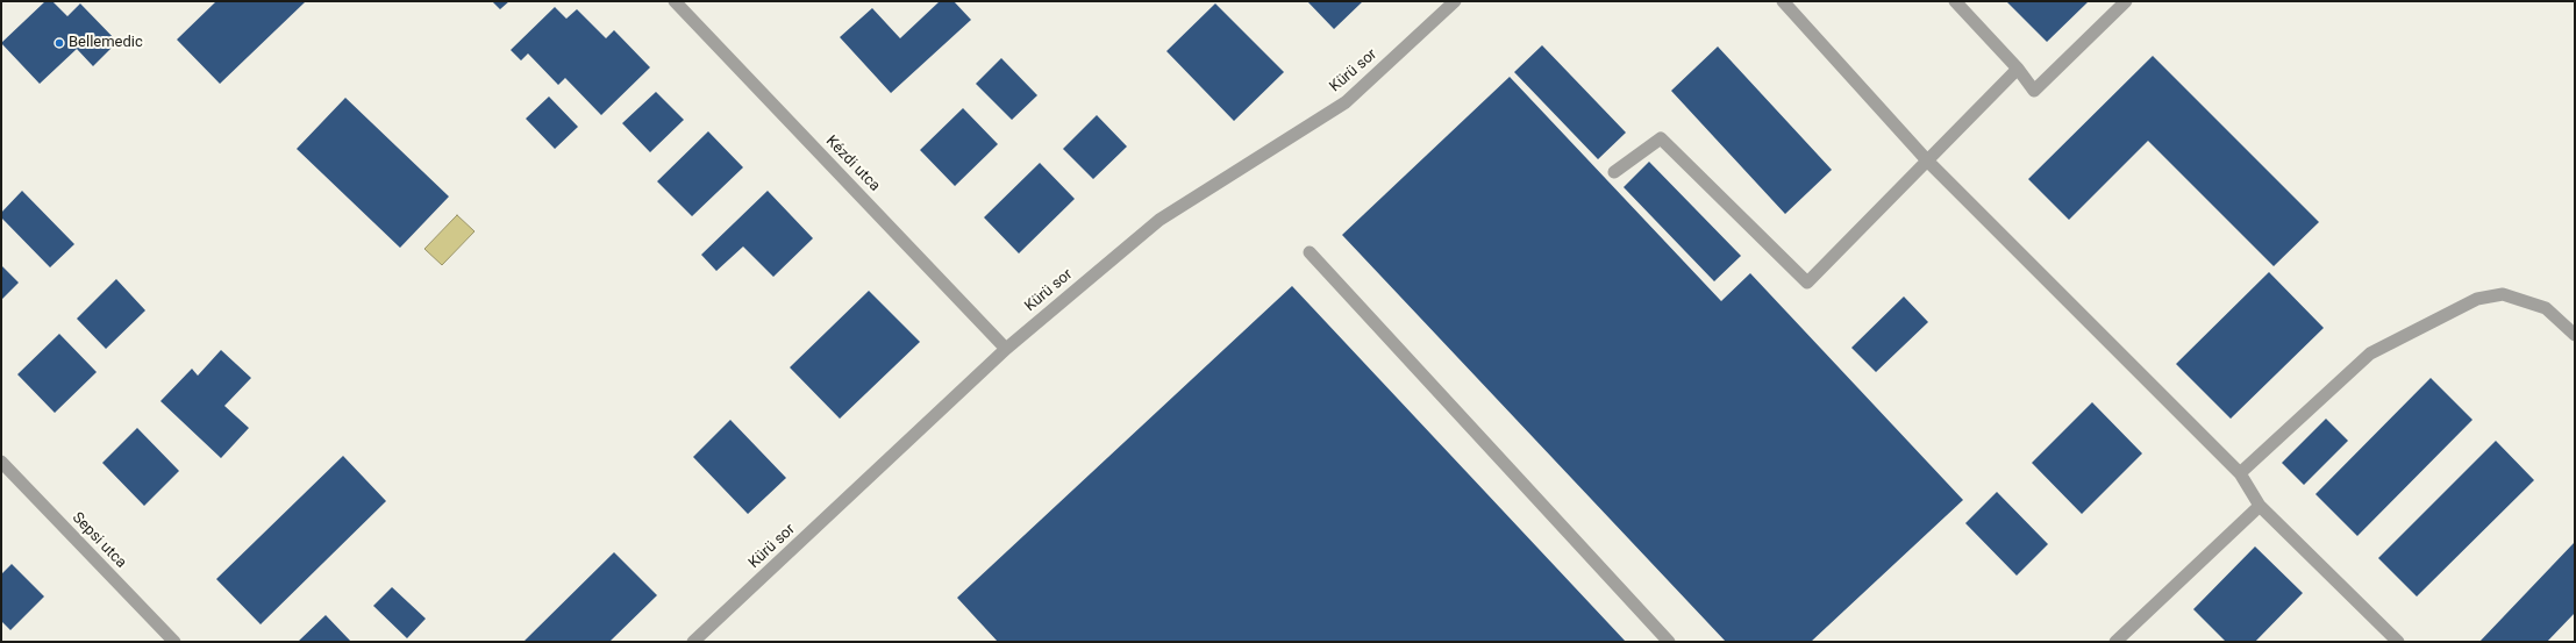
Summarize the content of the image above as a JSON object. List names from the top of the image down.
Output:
{
  "streets": {
    "street": ["Kürü sor", "Kézdi utca", "Sepsi utca"]
  },
  "crossings": [
    ["Kürü sor", "Kézdi utca"]
  ],
  "places": ["Bellemedic"]
}
